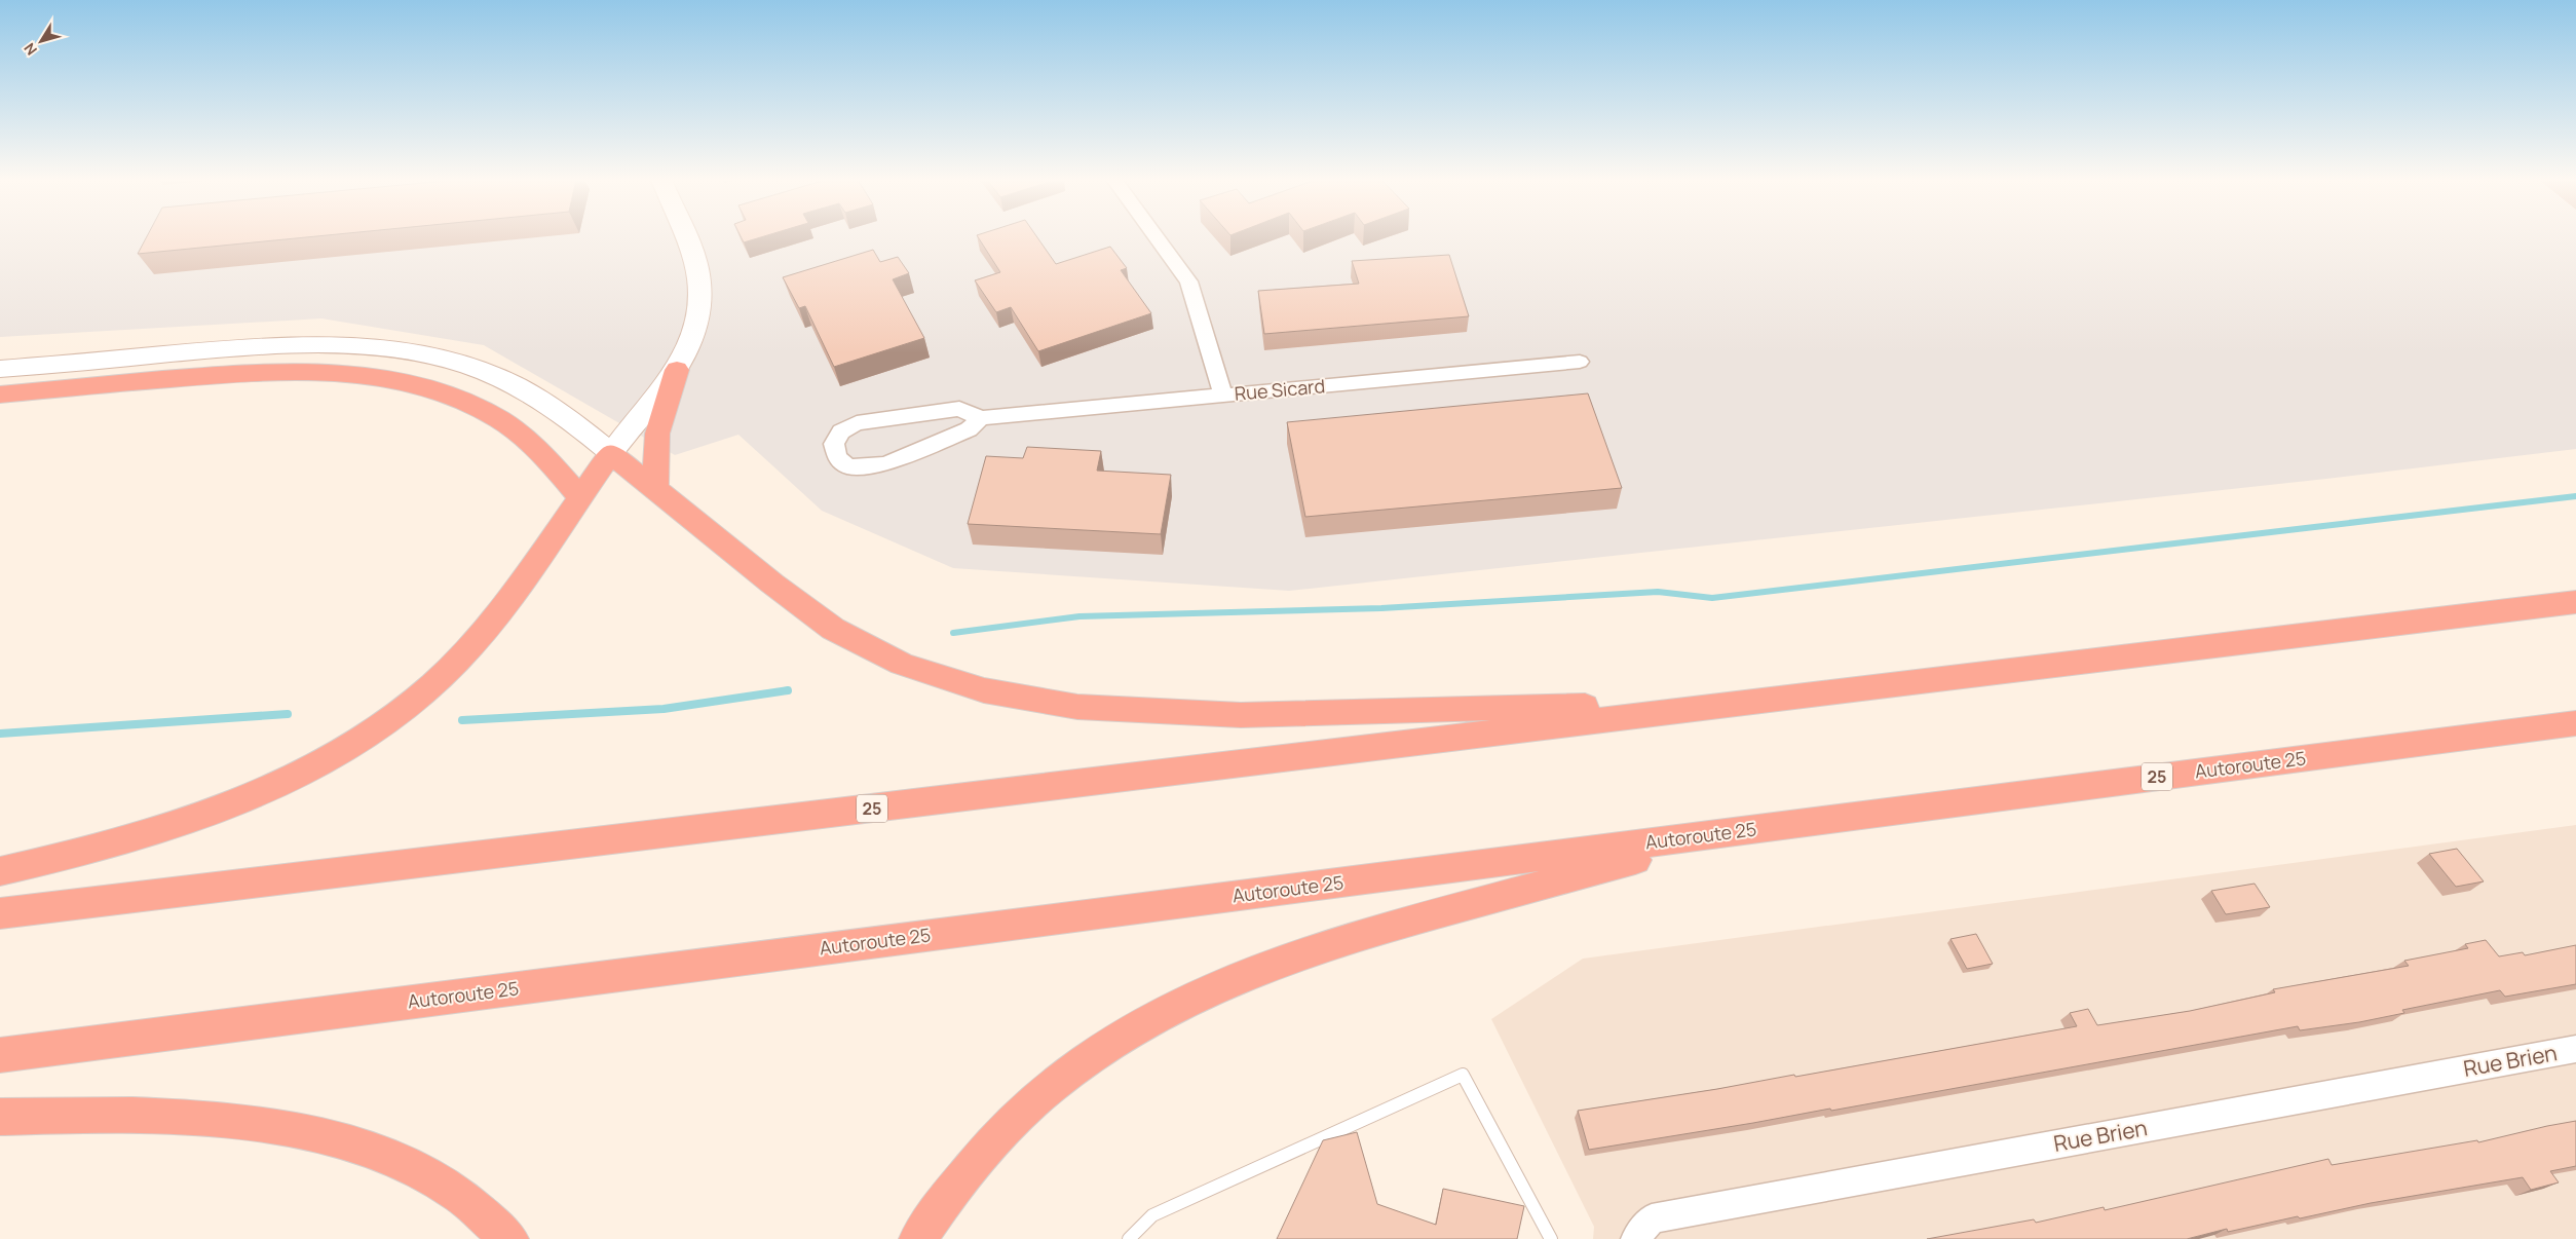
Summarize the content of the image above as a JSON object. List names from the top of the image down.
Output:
{
  "streets": {
    "highway": ["Autoroute 25", "25"],
    "street": ["Rue Sicard", "Rue Brien"]
  },
  "north": "bottom left"
}
